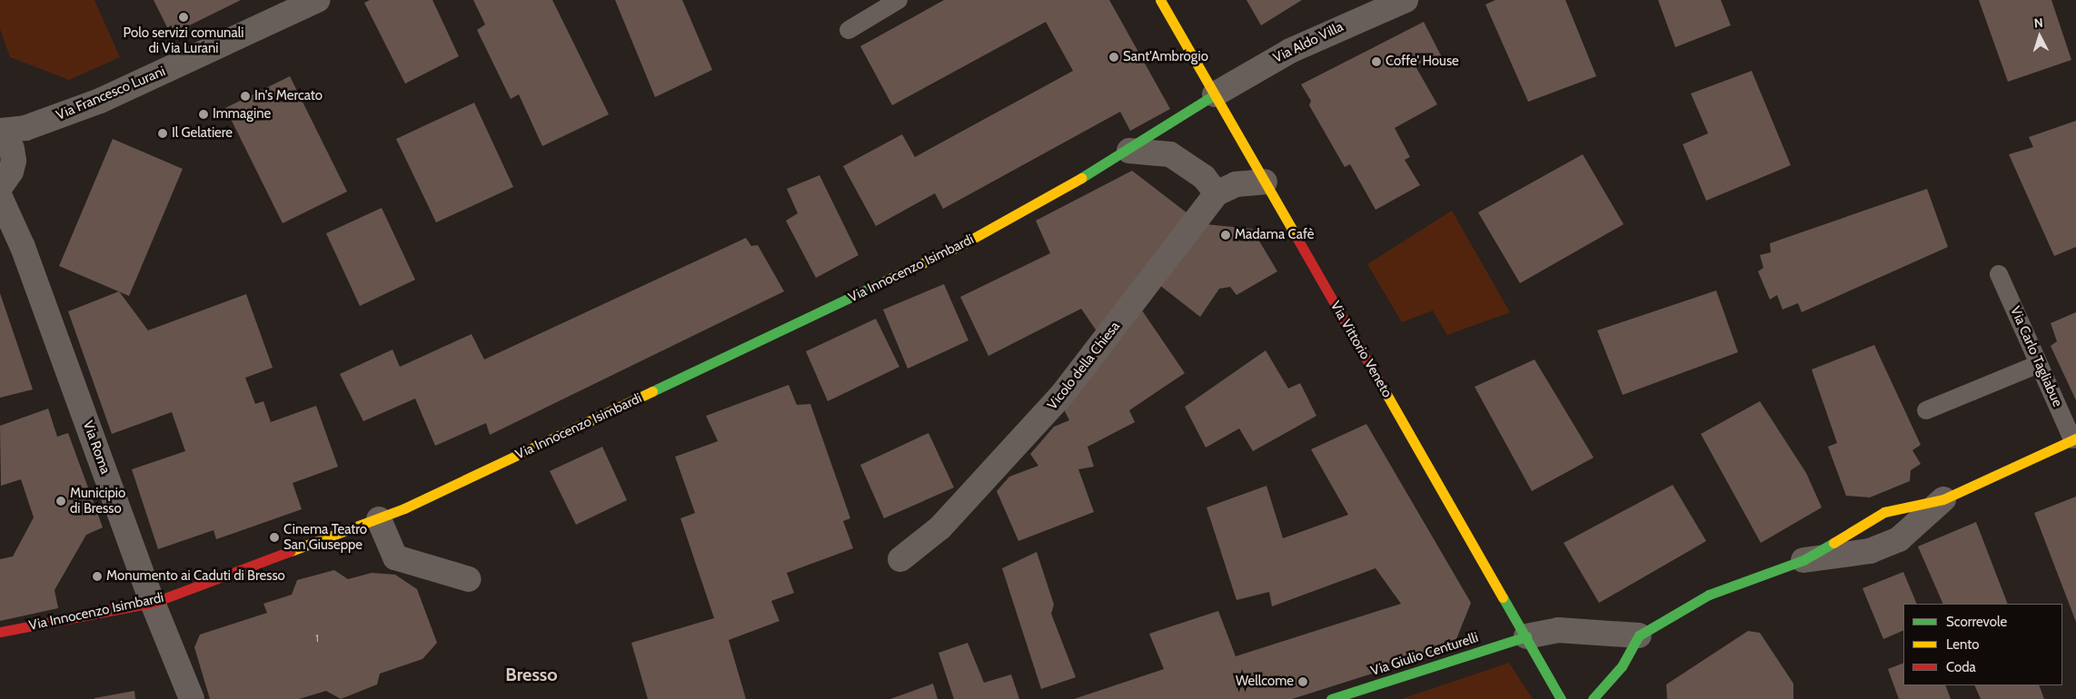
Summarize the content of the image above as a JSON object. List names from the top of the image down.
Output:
{
  "streets": {
    "street": [
      "Via Aldo Villa",
      "Via Francesco Lurani",
      "Via Innocenzo Isimbardi",
      "Via Vittorio Veneto",
      "Via Carlo Tagliabue",
      "Vicolo della Chiesa",
      "Via Roma",
      "Via Giulio Centurelli"
    ]
  },
  "crossings": [
    ["Via Aldo Villa", "Via Innocenzo Isimbardi"],
    ["Via Aldo Villa", "Via Vittorio Veneto"],
    ["Via Innocenzo Isimbardi", "Via Vittorio Veneto"],
    ["Via Innocenzo Isimbardi", "Vicolo della Chiesa"],
    ["Via Innocenzo Isimbardi", "Via Roma"],
    ["Via Vittorio Veneto", "Vicolo della Chiesa"],
    ["Via Vittorio Veneto", "Via Giulio Centurelli"]
  ],
  "districts": ["Bresso"],
  "places": [
    "Polo servizi comunali di Via Lurani",
    "Sant'Ambrogio",
    "Coffe' House",
    "In's Mercato",
    "Immagine",
    "Il Gelatiere",
    "Madama Cafè",
    "Municipio di Bresso",
    "Cinema Teatro San Giuseppe",
    "Monumento ai Caduti di Bresso",
    "Wellcome"
  ],
  "house_numbers": ["1"],
  "legend": ["Scorrevole", "Lento", "Coda"],
  "north": "top"
}
